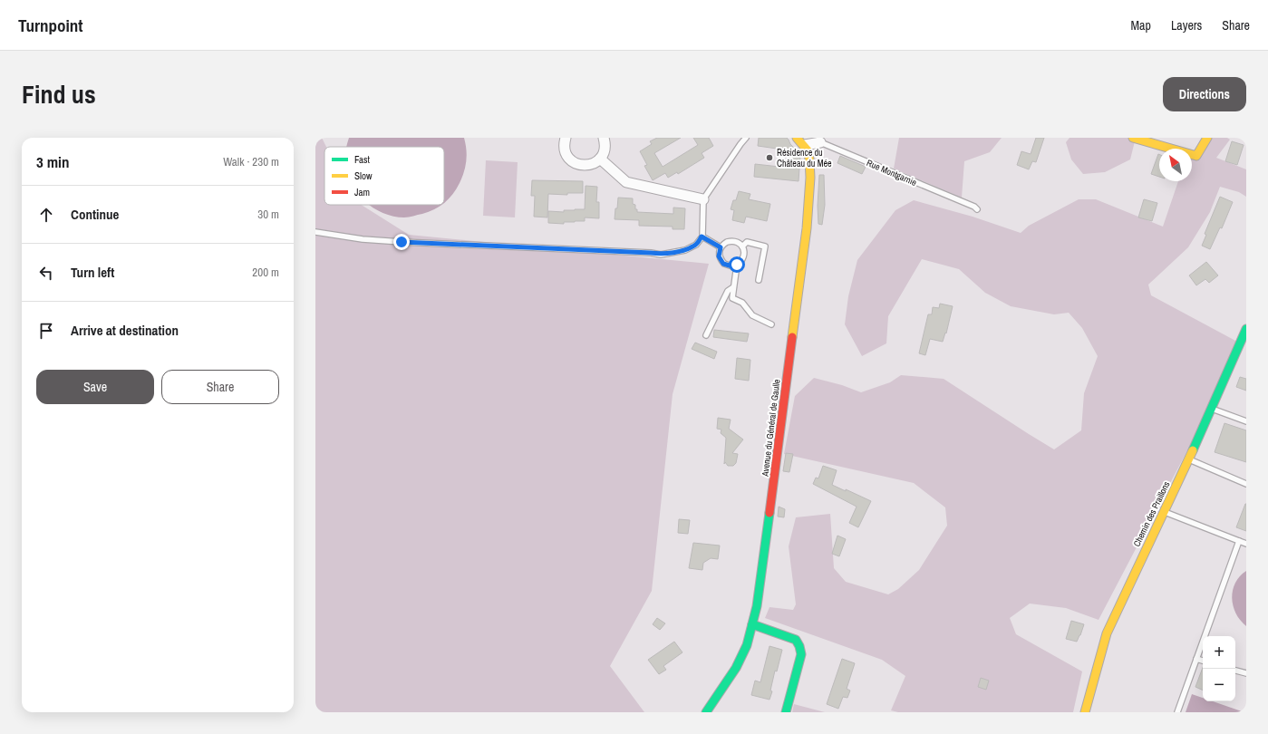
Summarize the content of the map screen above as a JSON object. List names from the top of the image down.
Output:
{
  "streets": {
    "street": ["Rue Montgarnie", "Avenue du Général de Gaulle", "Chemin des Praillons"]
  },
  "crossings": [
    ["Rue Montgarnie", "Avenue du Général de Gaulle"]
  ],
  "places": ["Résidence du Château du Mée"],
  "legend": ["Fast", "Slow", "Jam"],
  "north": "top left",
  "page": {
    "header": "Turnpoint",
    "nav": ["Map", "Layers", "Share"],
    "title": "Find us",
    "buttons": [
      "Directions",
      ["Save", "Share"]
    ],
    "heading": ["3 min", "Walk · 230 m"],
    "list": [
      ["Continue", "30 m"],
      ["Turn left", "200 m"],
      "Arrive at destination"
    ],
    "map_buttons": ["+", "−"]
  }
}
